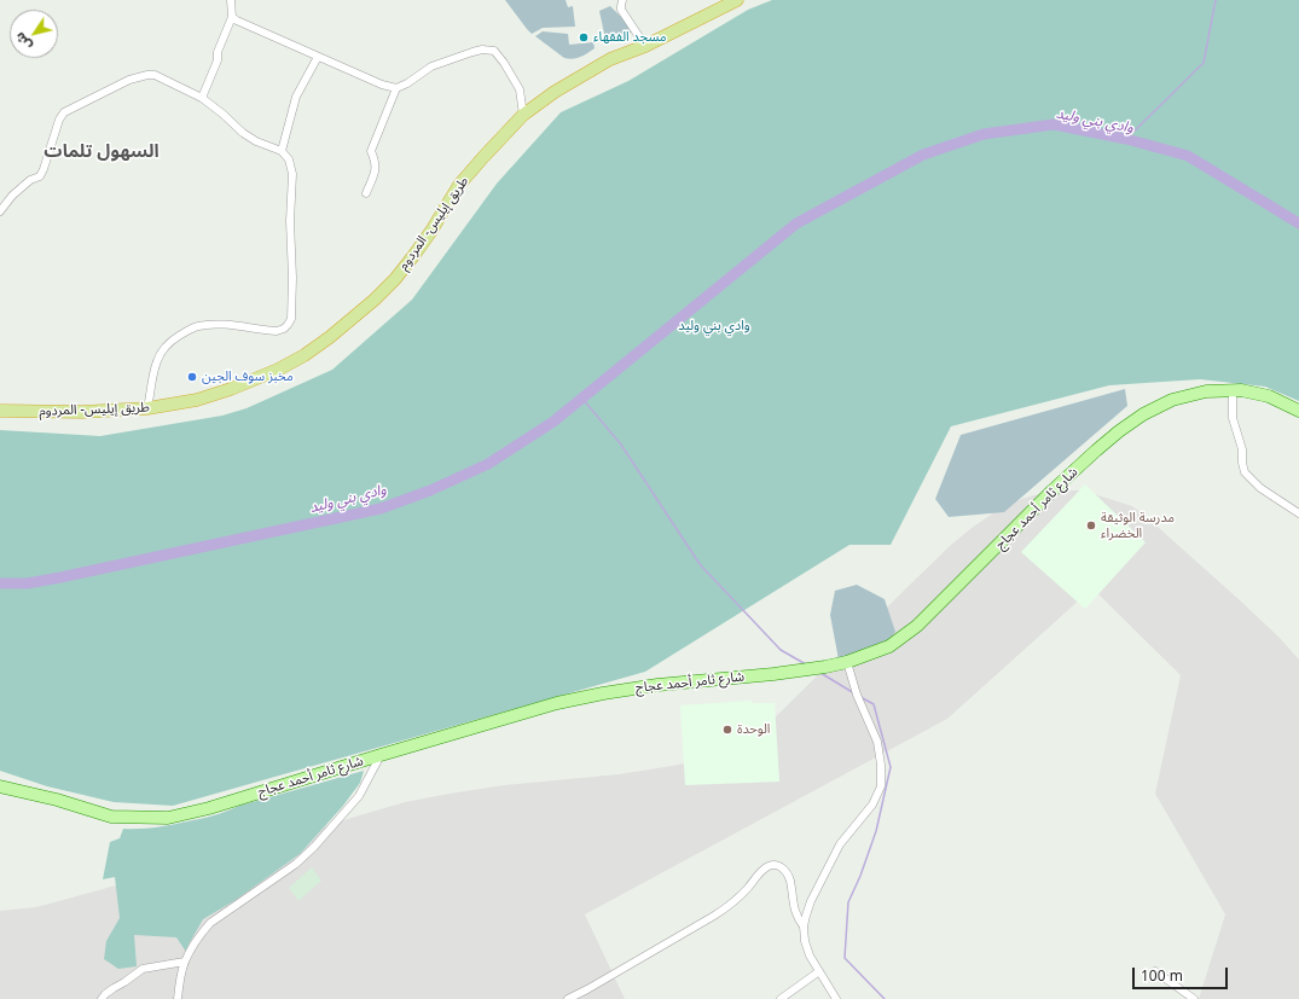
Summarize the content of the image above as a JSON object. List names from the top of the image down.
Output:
{
  "streets": {
    "highway": ["طريق إيليس- المردوم"],
    "main road": ["شارع ثامر أحمد عجاج"]
  },
  "districts": ["السهول تلمات"],
  "water": ["وادي بني وليد"],
  "parks": ["وادي بني وليد"],
  "places": [
    "مسجد الفقهاء",
    "مخبز سوف الجين",
    "مدرسة الوثيقة الخضراء",
    "الوحدة"
  ],
  "scale_bar": "100 m",
  "north": "bottom left"
}
